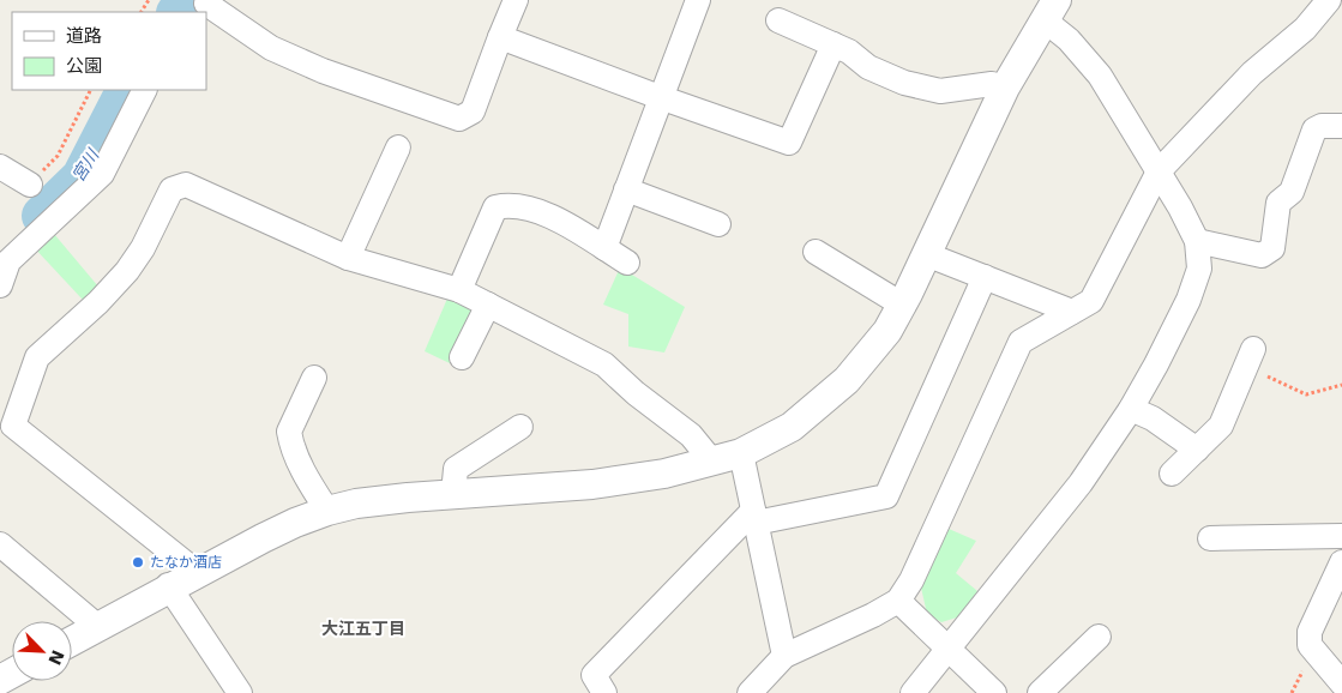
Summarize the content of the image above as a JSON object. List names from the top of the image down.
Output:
{
  "districts": ["大江五丁目"],
  "water": ["宮川"],
  "places": ["たなか酒店"],
  "legend": ["道路", "公園"],
  "north": "bottom right"
}
